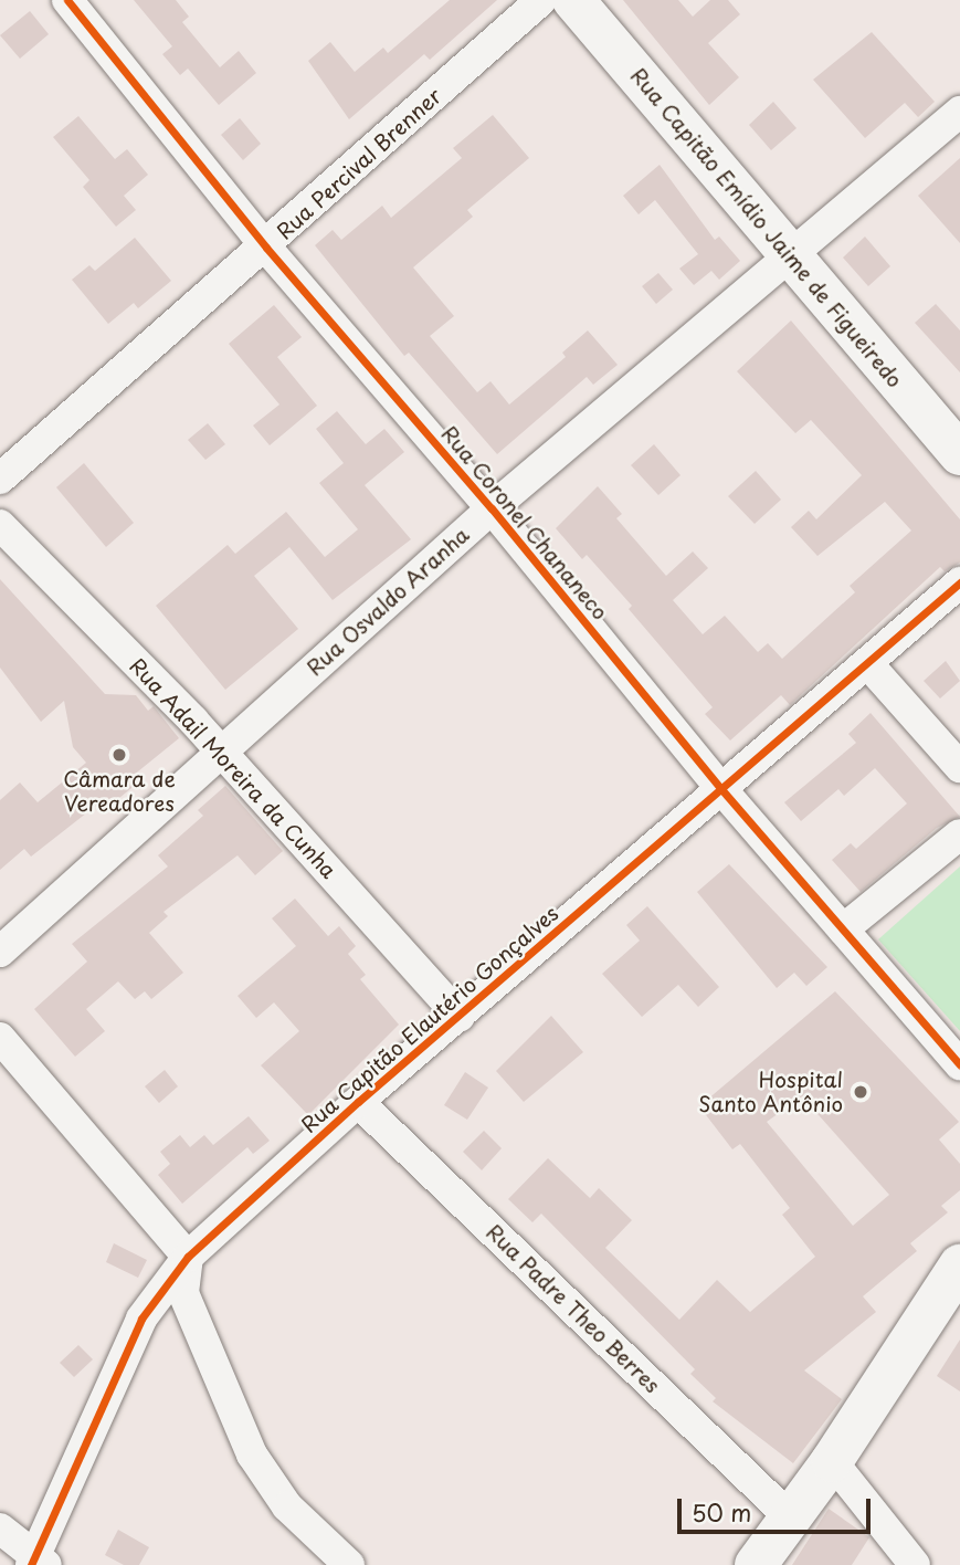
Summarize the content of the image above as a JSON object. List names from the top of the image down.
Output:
{
  "streets": {
    "main road": ["Rua Capitão Emídio Jaime de Figueiredo"],
    "street": [
      "Rua Percival Brenner",
      "Rua Coronel Chananeco",
      "Rua Osvaldo Aranha",
      "Rua Adail Moreira da Cunha",
      "Rua Capitão Elautério Gonçalves",
      "Rua Padre Theo Berres"
    ]
  },
  "crossings": [
    ["Rua Percival Brenner", "Rua Coronel Chananeco"],
    ["Rua Capitão Emídio Jaime de Figueiredo", "Rua Osvaldo Aranha"],
    ["Rua Coronel Chananeco", "Rua Osvaldo Aranha"],
    ["Rua Coronel Chananeco", "Rua Capitão Elautério Gonçalves"],
    ["Rua Osvaldo Aranha", "Rua Adail Moreira da Cunha"],
    ["Rua Adail Moreira da Cunha", "Rua Capitão Elautério Gonçalves"],
    ["Rua Capitão Elautério Gonçalves", "Rua Padre Theo Berres"]
  ],
  "places": ["Câmara de Vereadores", "Hospital Santo Antônio"],
  "scale_bar": "50 m"
}
